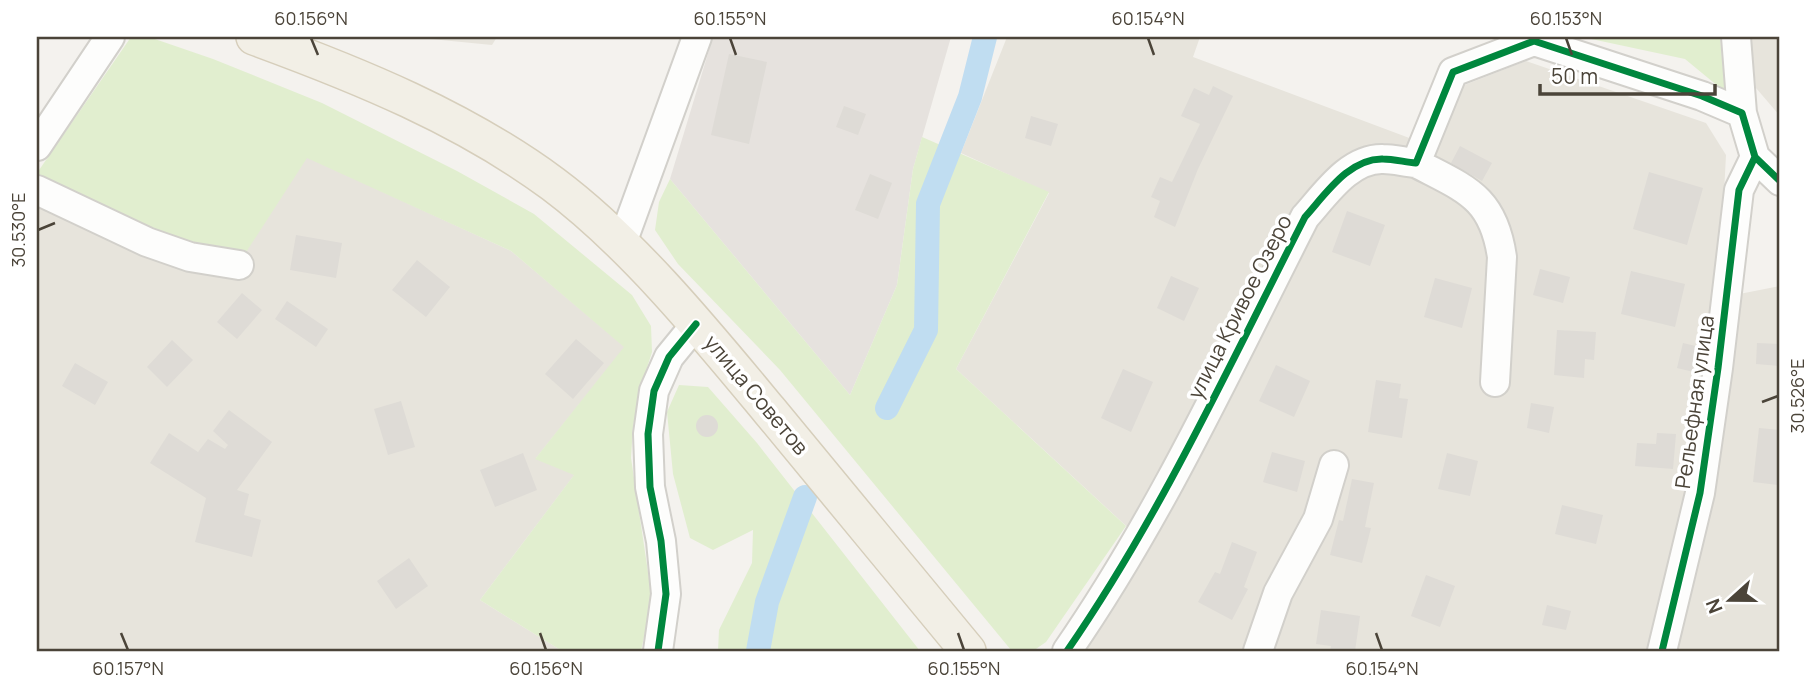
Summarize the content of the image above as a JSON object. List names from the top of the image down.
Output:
{
  "streets": {
    "main road": ["улица Советов"],
    "street": ["улица Кривое Озеро", "Рельефная улица"]
  },
  "scale_bar": "50 m",
  "north": "left",
  "coordinates": [
    "60.156°N",
    "60.155°N",
    "60.154°N",
    "60.153°N",
    "30.530°E",
    "30.526°E",
    "60.157°N"
  ]
}
